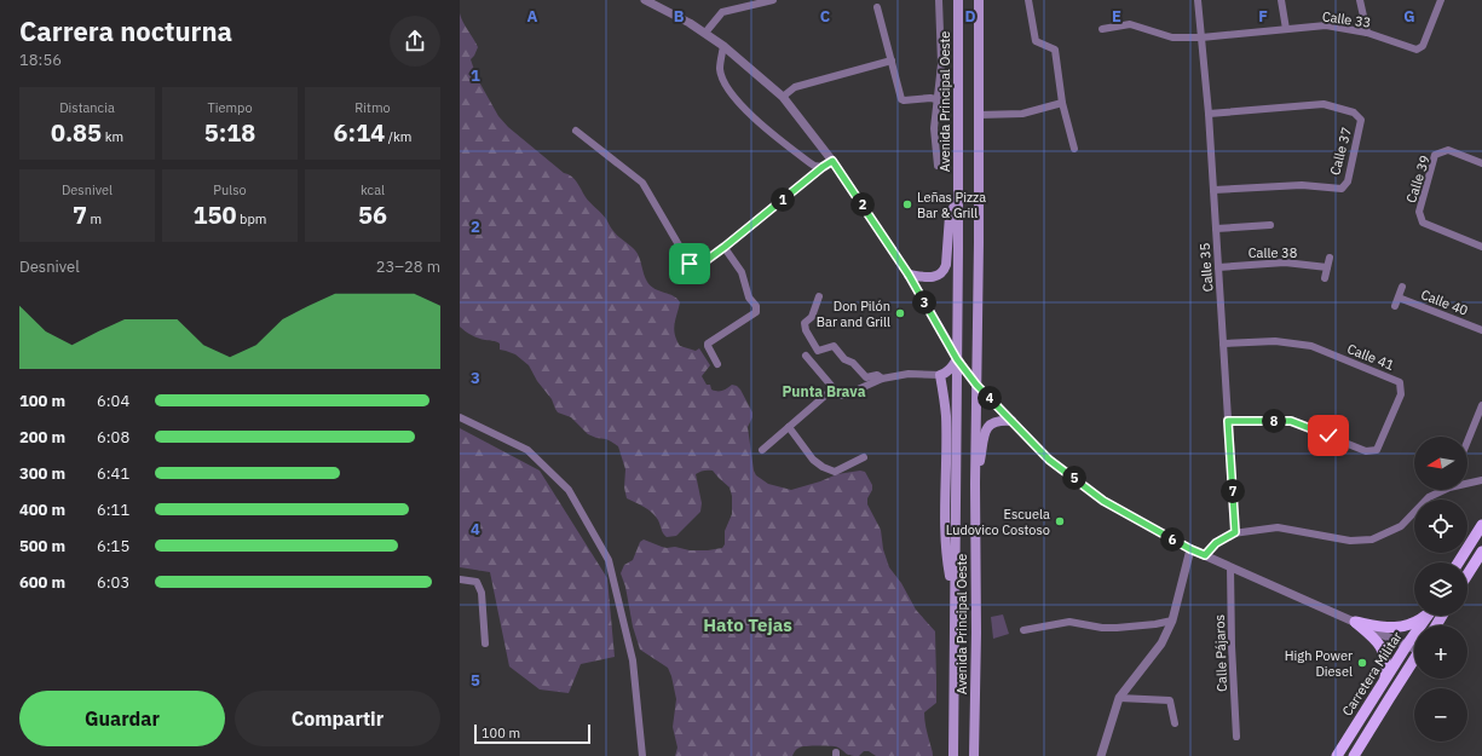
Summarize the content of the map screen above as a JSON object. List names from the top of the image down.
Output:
{
  "streets": {
    "main road": ["Avenida Principal Oeste", "Carretera Militar"],
    "street": [
      "Calle 33",
      "Calle 37",
      "Calle 39",
      "Calle 38",
      "Calle 35",
      "Calle 40",
      "Calle 41",
      "Calle Pájaros"
    ]
  },
  "crossings": [
    ["Calle 33", "Calle 35"],
    ["Calle 37", "Calle 35"],
    ["Calle 38", "Calle 35"],
    ["Calle 35", "Calle 41"]
  ],
  "districts": ["Punta Brava", "Hato Tejas"],
  "places": [
    "Leñas Pizza Bar & Grill",
    "Don Pilón Bar and Grill",
    "Escuela Ludovico Costoso",
    "High Power Diesel"
  ],
  "scale_bar": "100 m",
  "north": "left",
  "page": {
    "heading": ["Carrera nocturna", "18:56"],
    "stats": [
      ["Distancia", "0.85 km"],
      ["Tiempo", "5:18"],
      ["Ritmo", "6:14 /km"],
      ["Desnivel", "7 m"],
      ["Pulso", "150 bpm"],
      ["kcal", "56"]
    ],
    "pins": [
      "1",
      "2",
      "3",
      "4",
      "8",
      "5",
      "7",
      "6"
    ],
    "chart": ["Desnivel", "23–28 m"],
    "list": [
      {
        "name": "100 m",
        "note": "6:04"
      },
      {
        "name": "200 m",
        "note": "6:08"
      },
      {
        "name": "300 m",
        "note": "6:41"
      },
      {
        "name": "400 m",
        "note": "6:11"
      },
      {
        "name": "500 m",
        "note": "6:15"
      },
      {
        "name": "600 m",
        "note": "6:03"
      }
    ],
    "map_buttons": ["+", "−"],
    "buttons": ["Guardar", "Compartir"],
    "scale": "100 m"
  },
  "grid": {
    "columns": [
      "A",
      "B",
      "C",
      "D",
      "E",
      "F",
      "G"
    ],
    "rows": [
      "1",
      "2",
      "3",
      "4",
      "5"
    ]
  }
}
